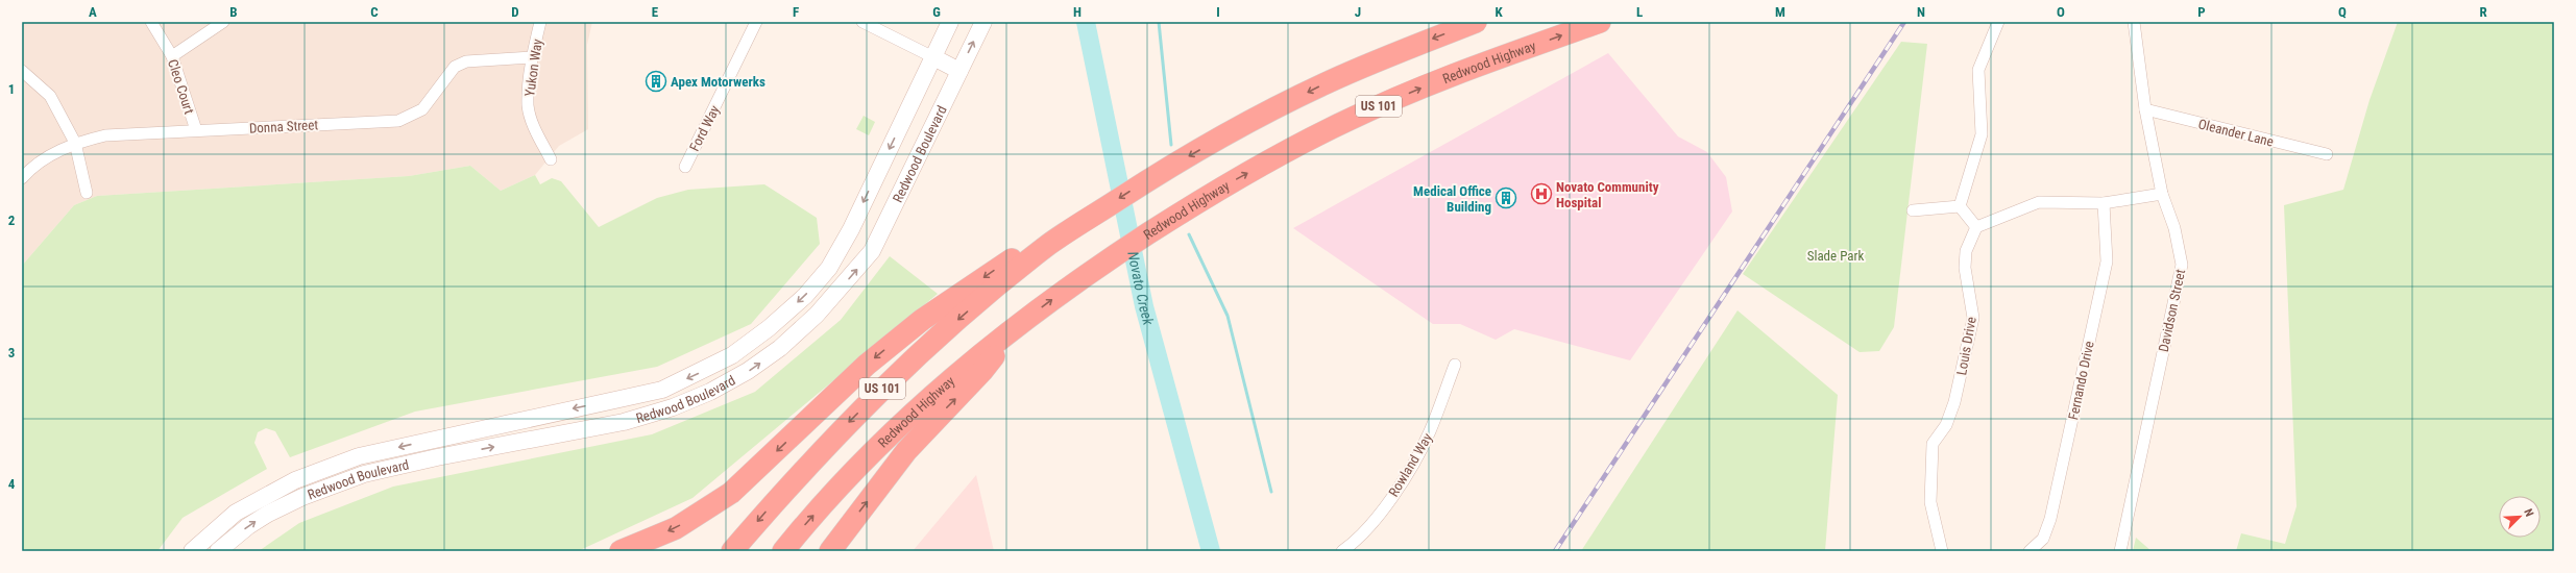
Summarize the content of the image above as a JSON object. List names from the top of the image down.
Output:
{
  "streets": {
    "highway": ["Redwood Highway", "US 101"],
    "main road": ["Redwood Boulevard"],
    "street": [
      "Yukon Way",
      "Cleo Court",
      "Donna Street",
      "Ford Way",
      "Oleander Lane",
      "Davidson Street",
      "Louis Drive",
      "Fernando Drive",
      "Rowland Way"
    ]
  },
  "crossings": [
    ["Yukon Way", "Donna Street"],
    ["Cleo Court", "Donna Street"],
    ["Oleander Lane", "Davidson Street"]
  ],
  "water": ["Novato Creek"],
  "parks": ["Slade Park"],
  "places": {
    "building": ["Apex Motorwerks", "Medical Office Building"],
    "hospital": ["Novato Community Hospital"]
  },
  "north": "top right",
  "grid": {
    "columns": [
      "A",
      "B",
      "C",
      "D",
      "E",
      "F",
      "G",
      "H",
      "I",
      "J",
      "K",
      "L",
      "M",
      "N",
      "O",
      "P",
      "Q",
      "R"
    ],
    "rows": [
      "1",
      "2",
      "3",
      "4"
    ]
  }
}
